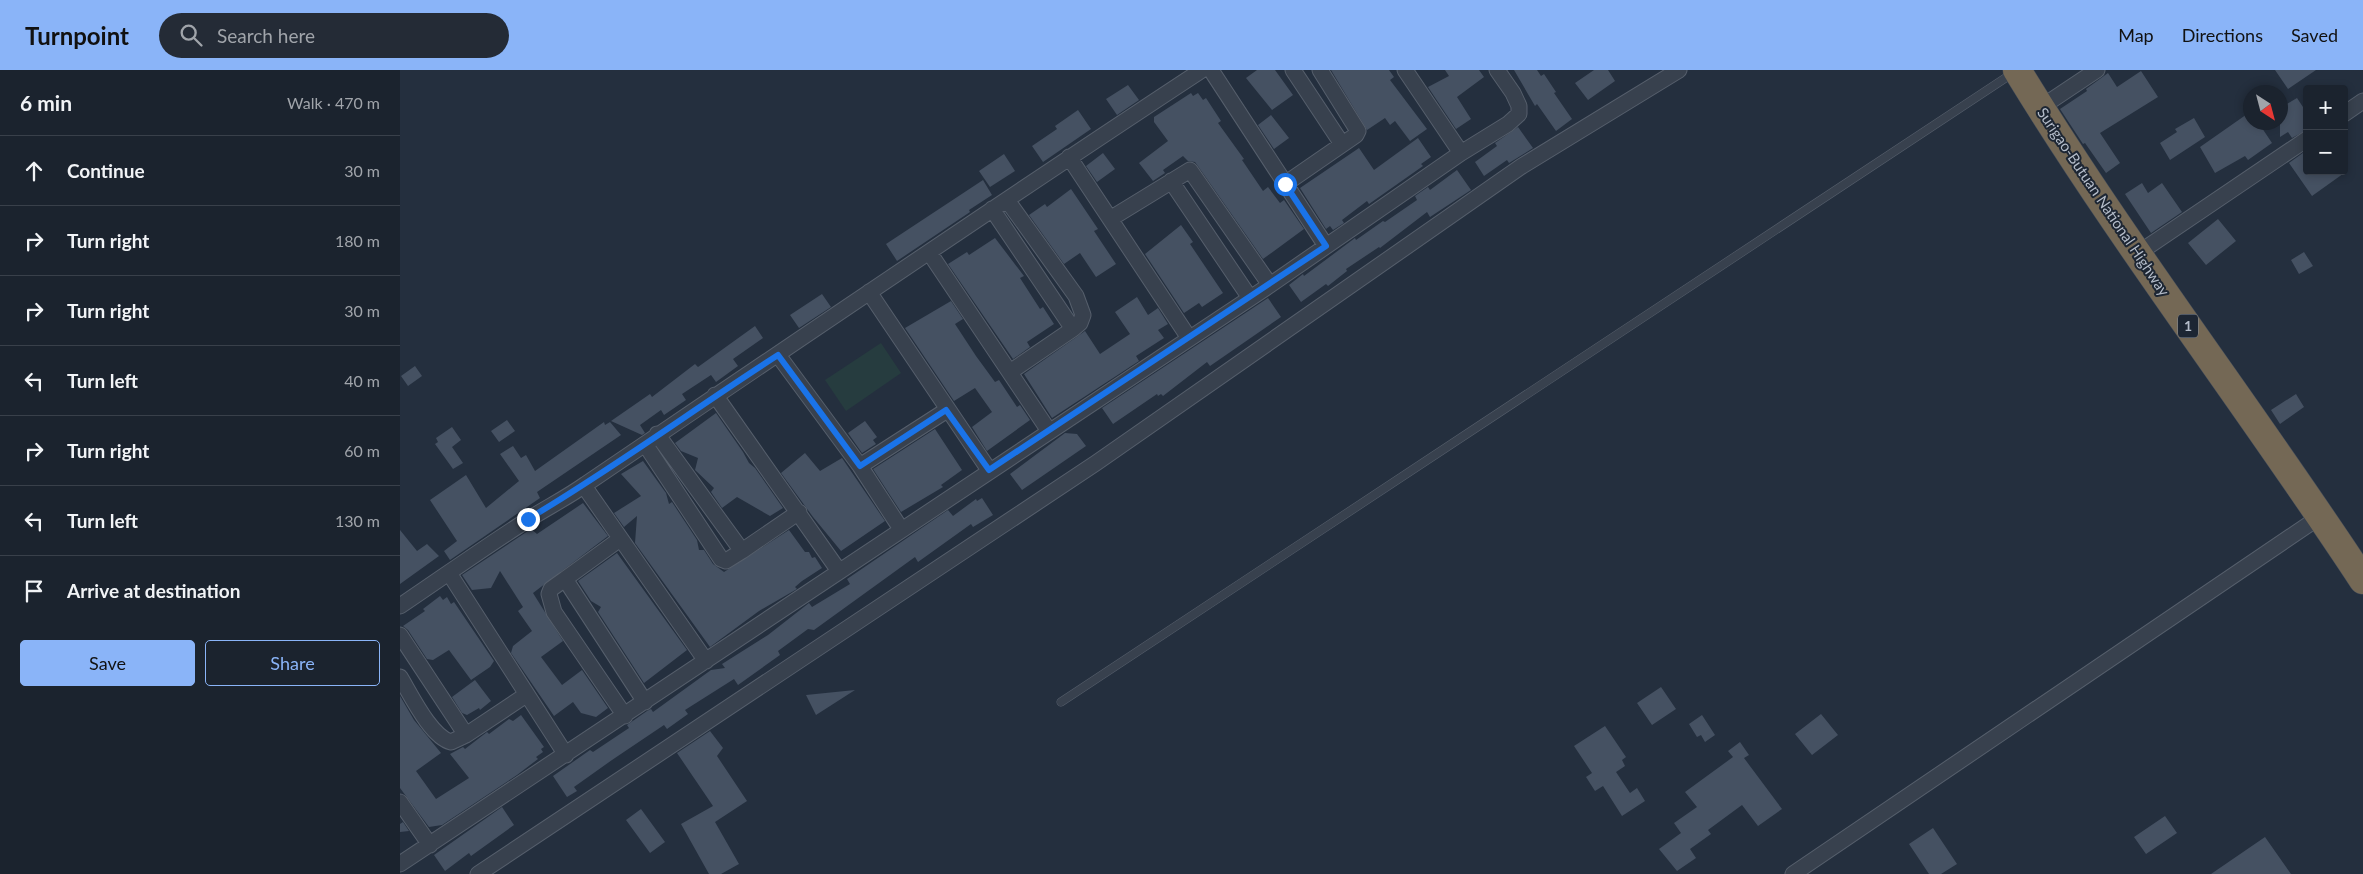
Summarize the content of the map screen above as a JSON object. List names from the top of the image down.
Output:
{
  "streets": {
    "highway": ["Surigao-Butuan National Highway", "1"]
  },
  "north": "bottom right",
  "page": {
    "header": "Turnpoint",
    "search": "Search here",
    "nav": ["Map", "Directions", "Saved"],
    "heading": ["6 min", "Walk · 470 m"],
    "map_buttons": ["+", "−"],
    "list": [
      ["Continue", "30 m"],
      ["Turn right", "180 m"],
      ["Turn right", "30 m"],
      ["Turn left", "40 m"],
      ["Turn right", "60 m"],
      ["Turn left", "130 m"],
      "Arrive at destination"
    ],
    "buttons": ["Save", "Share"]
  }
}
